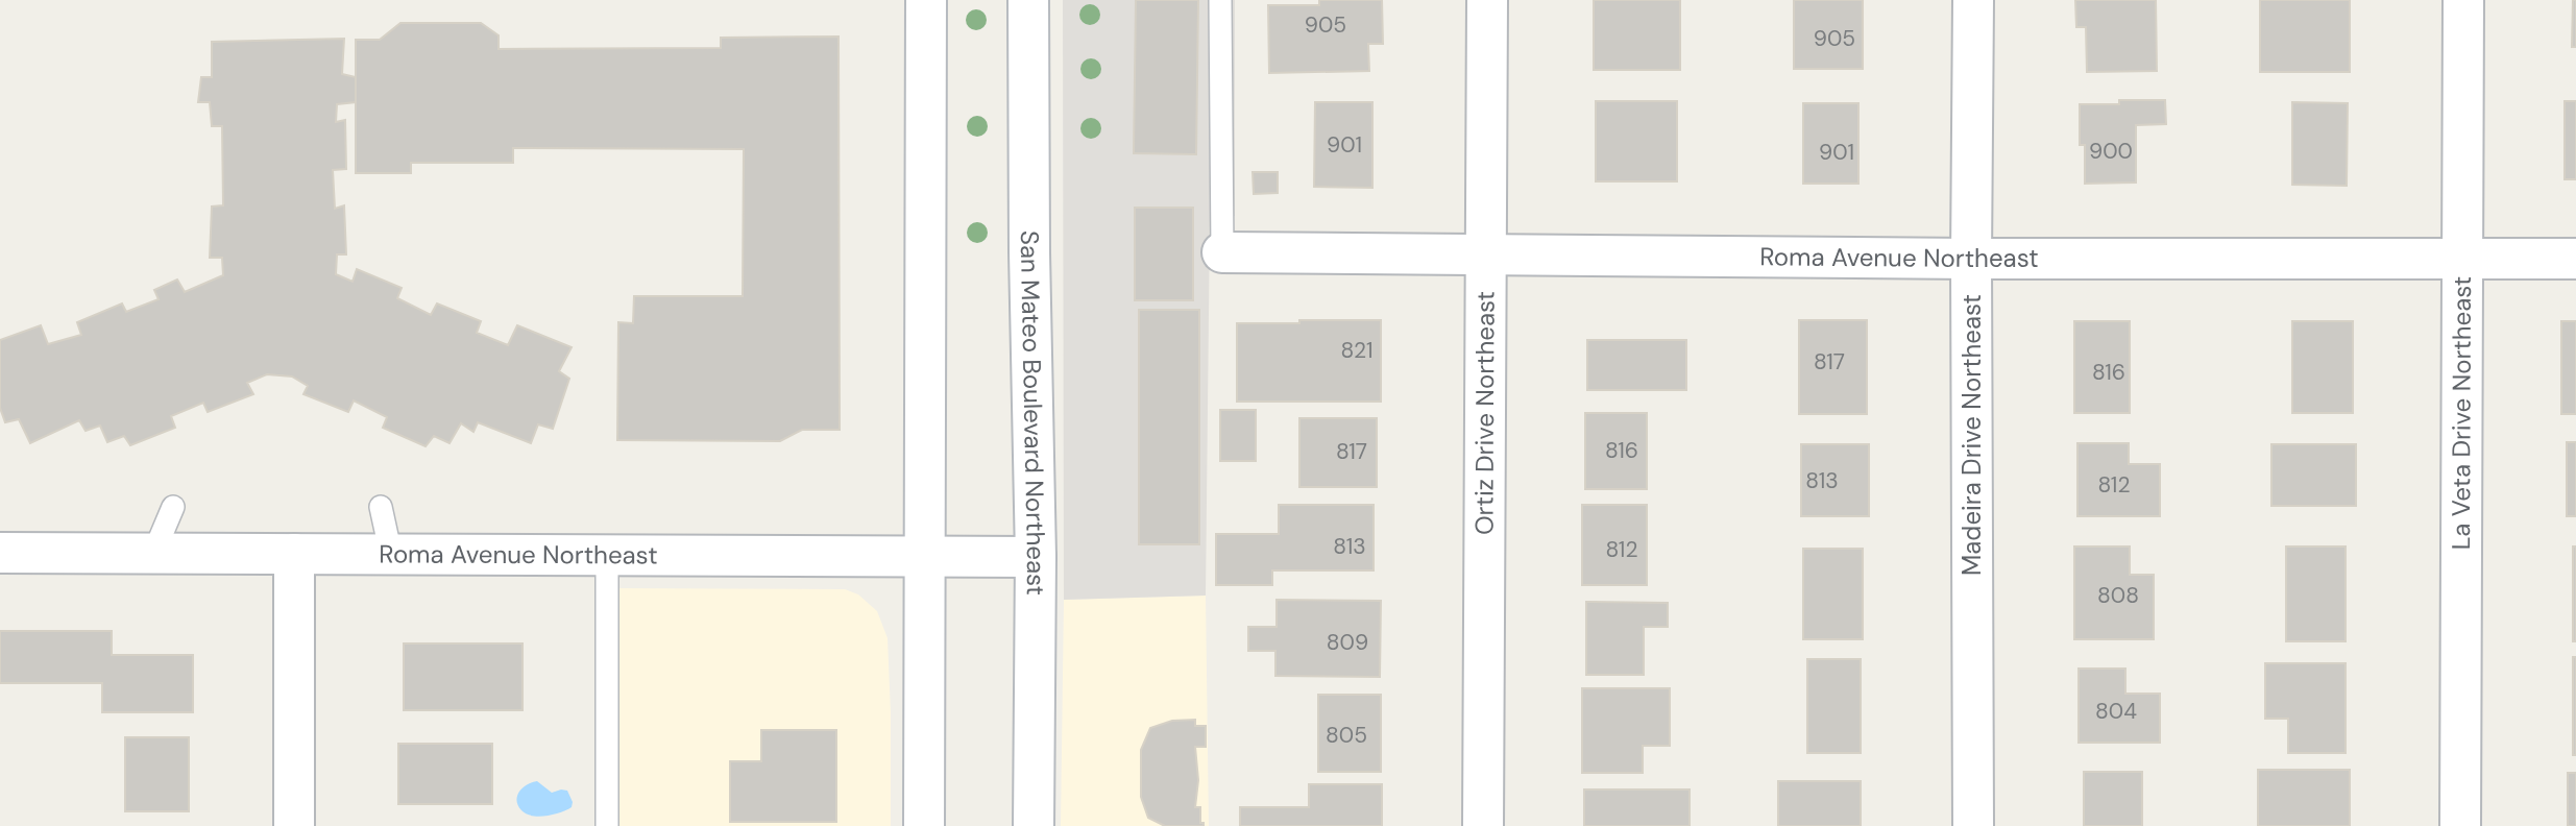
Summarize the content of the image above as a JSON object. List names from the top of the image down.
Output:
{
  "streets": {
    "street": [
      "Roma Avenue Northeast",
      "San Mateo Boulevard Northeast",
      "Ortiz Drive Northeast",
      "La Veta Drive Northeast",
      "Madeira Drive Northeast"
    ]
  },
  "crossings": [
    ["Roma Avenue Northeast", "San Mateo Boulevard Northeast"],
    ["Roma Avenue Northeast", "Ortiz Drive Northeast"],
    ["Roma Avenue Northeast", "La Veta Drive Northeast"],
    ["Roma Avenue Northeast", "Madeira Drive Northeast"]
  ],
  "house_numbers": [
    "905",
    "905",
    "901",
    "900",
    "901",
    "821",
    "817",
    "816",
    "816",
    "817",
    "813",
    "812",
    "813",
    "812",
    "808",
    "809",
    "804",
    "805"
  ]
}
